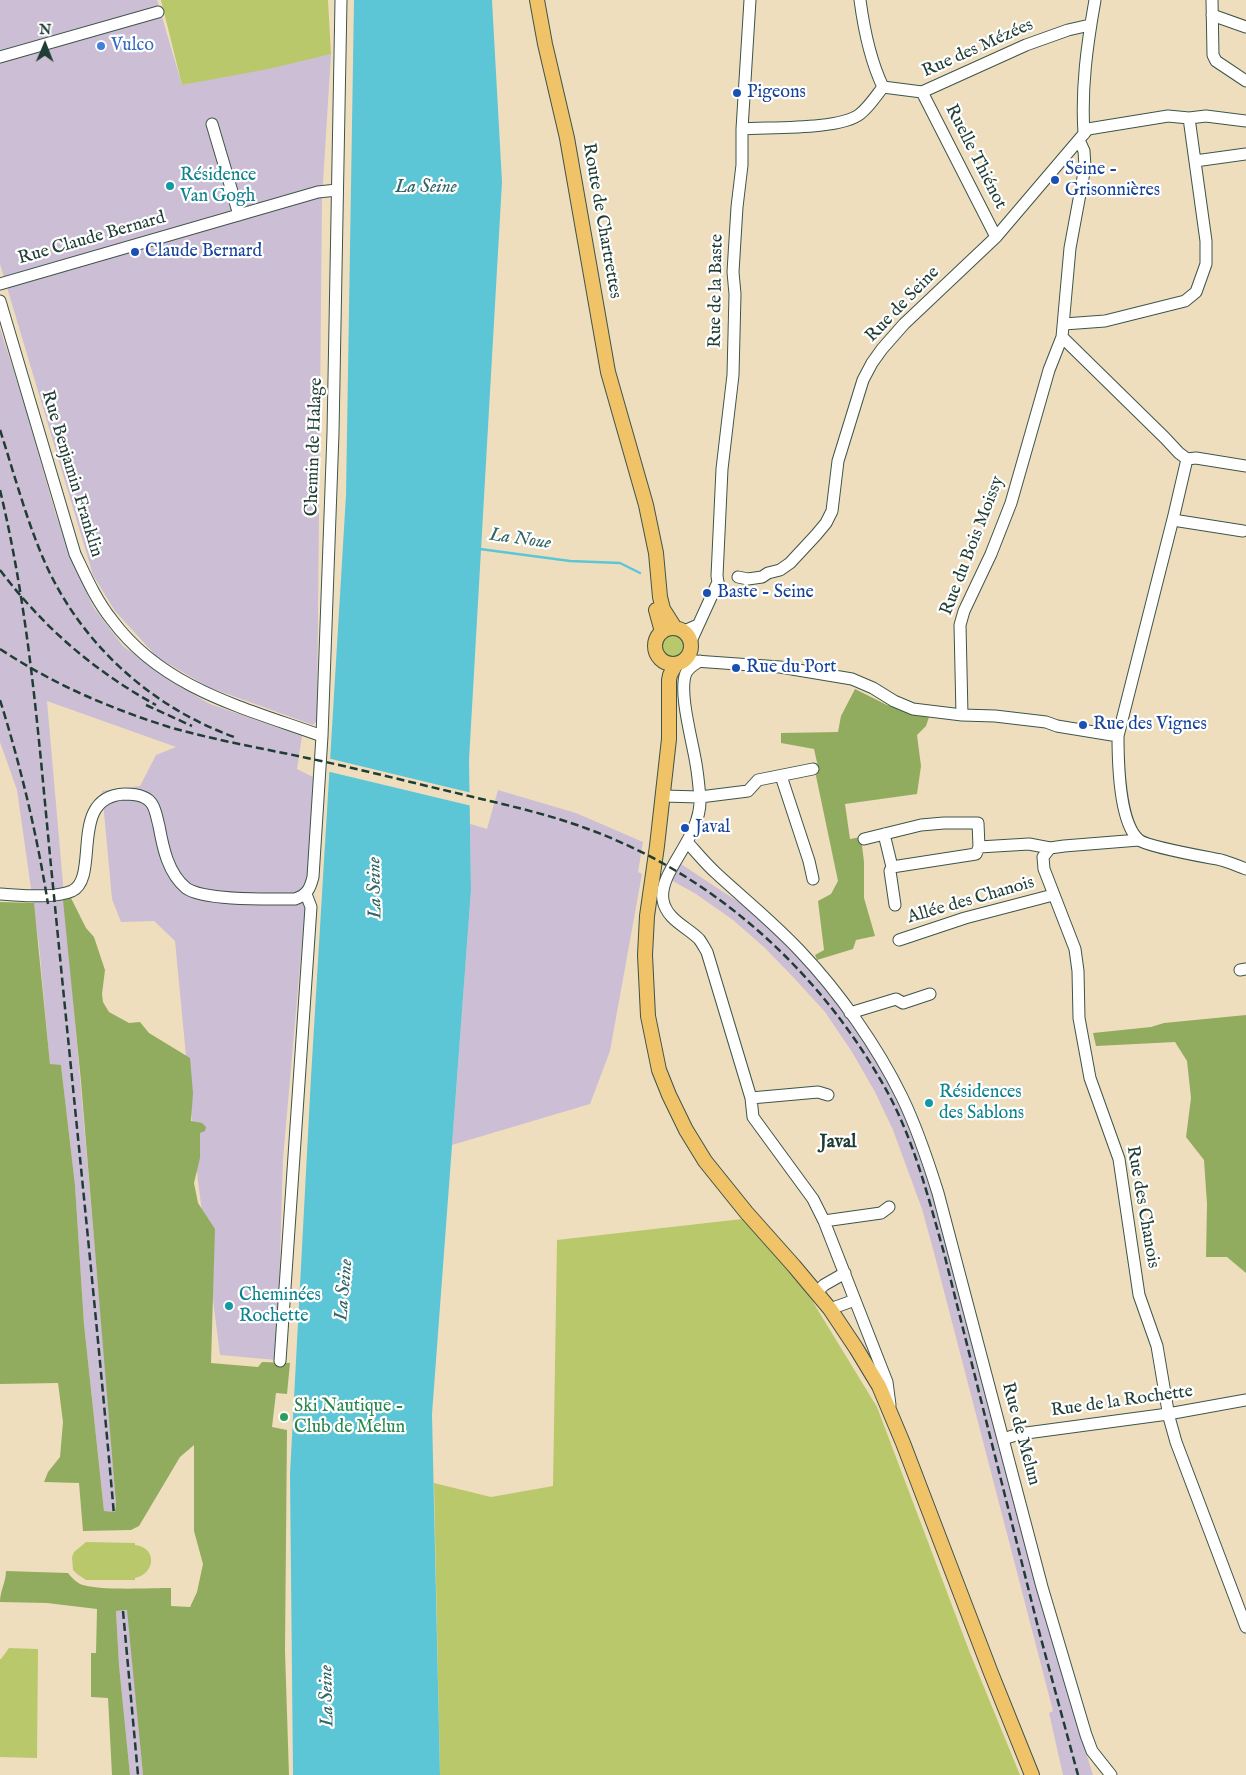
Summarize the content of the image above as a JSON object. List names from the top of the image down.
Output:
{
  "streets": {
    "main road": ["Route de Chartrettes"],
    "street": [
      "Rue des Mézées",
      "Ruelle Thiénot",
      "Rue Claude Bernard",
      "Rue de la Baste",
      "Rue de Seine",
      "Chemin de Halage",
      "Rue Benjamin Franklin",
      "Rue du Bois Moissy",
      "Allée des Chanois",
      "Rue des Chanois",
      "Rue de la Rochette",
      "Rue de Melun"
    ]
  },
  "crossings": [
    ["Rue des Mézées", "Ruelle Thiénot"],
    ["Rue des Mézées", "Rue du Bois Moissy"],
    ["Ruelle Thiénot", "Rue de Seine"],
    ["Rue Claude Bernard", "Chemin de Halage"],
    ["Rue de la Baste", "Rue de Seine"],
    ["Rue de Seine", "Rue du Bois Moissy"],
    ["Chemin de Halage", "Rue Benjamin Franklin"],
    ["Allée des Chanois", "Rue des Chanois"],
    ["Rue des Chanois", "Rue de la Rochette"],
    ["Rue de la Rochette", "Rue de Melun"]
  ],
  "districts": ["Javal"],
  "water": ["La Seine", "La Noue"],
  "places": [
    "Vulco",
    "Pigeons",
    "Seine - Grisonnières",
    "Résidence Van Gogh",
    "Claude Bernard",
    "Baste - Seine",
    "Rue du Port",
    "Rue des Vignes",
    "Javal",
    "Résidences des Sablons",
    "Cheminées Rochette",
    "Ski Nautique - Club de Melun"
  ],
  "north": "top"
}
